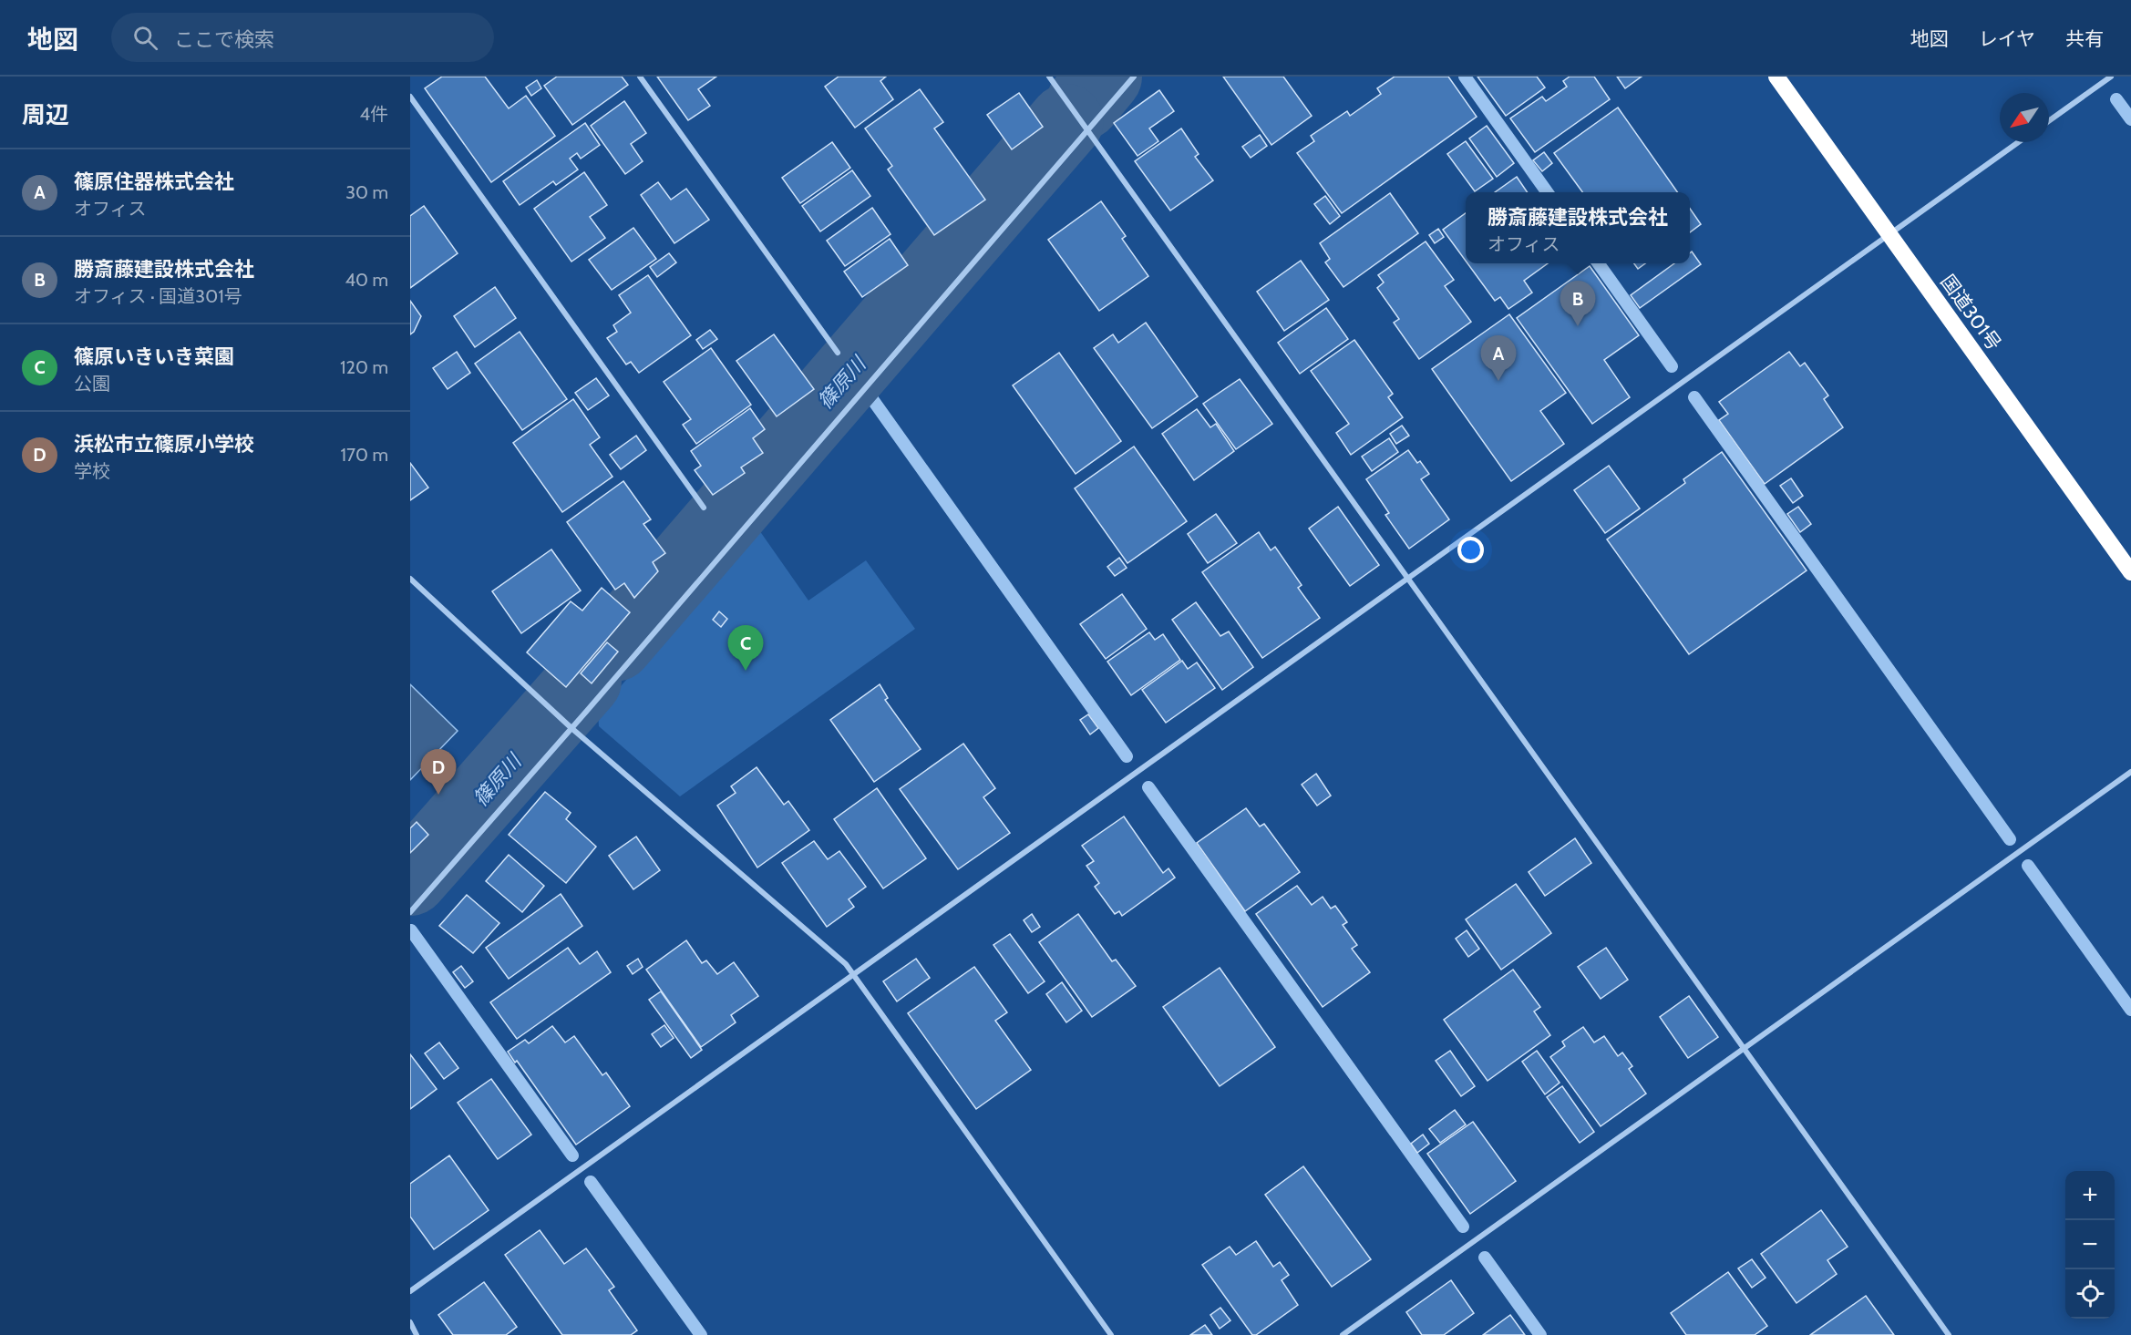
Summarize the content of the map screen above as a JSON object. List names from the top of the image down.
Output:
{
  "streets": {
    "highway": ["国道301号"]
  },
  "water": ["篠原川"],
  "north": "bottom left",
  "page": {
    "header": "地図",
    "search": "ここで検索",
    "nav": ["地図", "レイヤ", "共有"],
    "heading": ["周辺", "4件"],
    "list": [
      {
        "mark": "A",
        "name": "篠原住器株式会社",
        "note": "オフィス",
        "value": "30 m"
      },
      {
        "mark": "B",
        "name": "勝斎藤建設株式会社",
        "note": "オフィス · 国道301号",
        "value": "40 m"
      },
      {
        "mark": "C",
        "name": "篠原いきいき菜園",
        "note": "公園",
        "value": "120 m"
      },
      {
        "mark": "D",
        "name": "浜松市立篠原小学校",
        "note": "学校",
        "value": "170 m"
      }
    ],
    "popup": ["勝斎藤建設株式会社", "オフィス"],
    "pins": [
      "B",
      "A",
      "C",
      "D"
    ],
    "map_buttons": ["+", "−"]
  }
}
